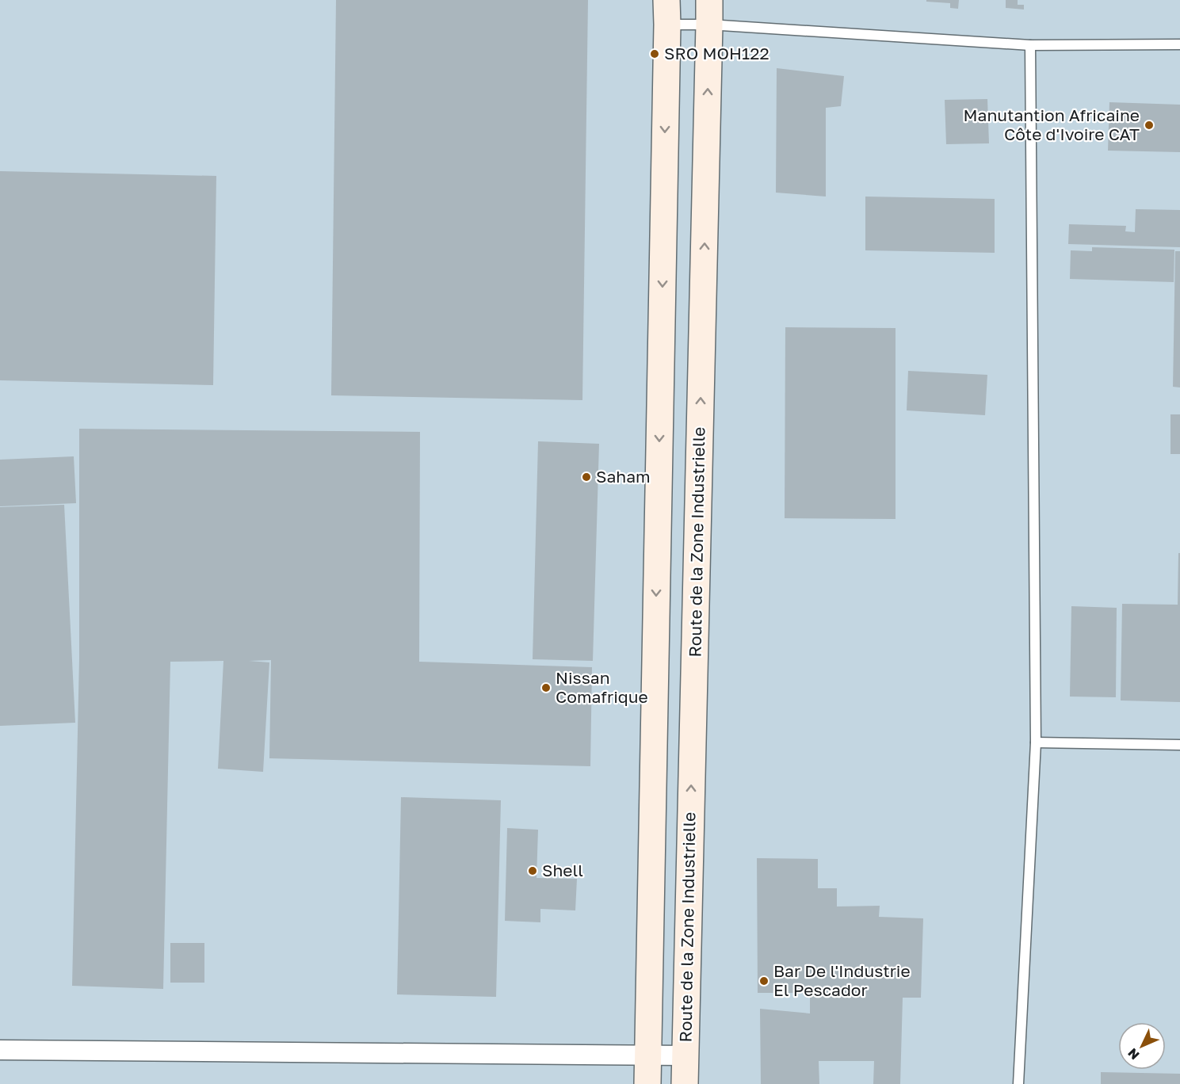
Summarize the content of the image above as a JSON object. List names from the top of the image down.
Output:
{
  "streets": {
    "main road": ["Route de la Zone Industrielle"]
  },
  "places": [
    "SRO MOH122",
    "Manutantion Africaine Côte d'Ivoire CAT",
    "Saham",
    "Nissan Comafrique",
    "Shell",
    "Bar De l'Industrie El Pescador"
  ],
  "north": "bottom left"
}
